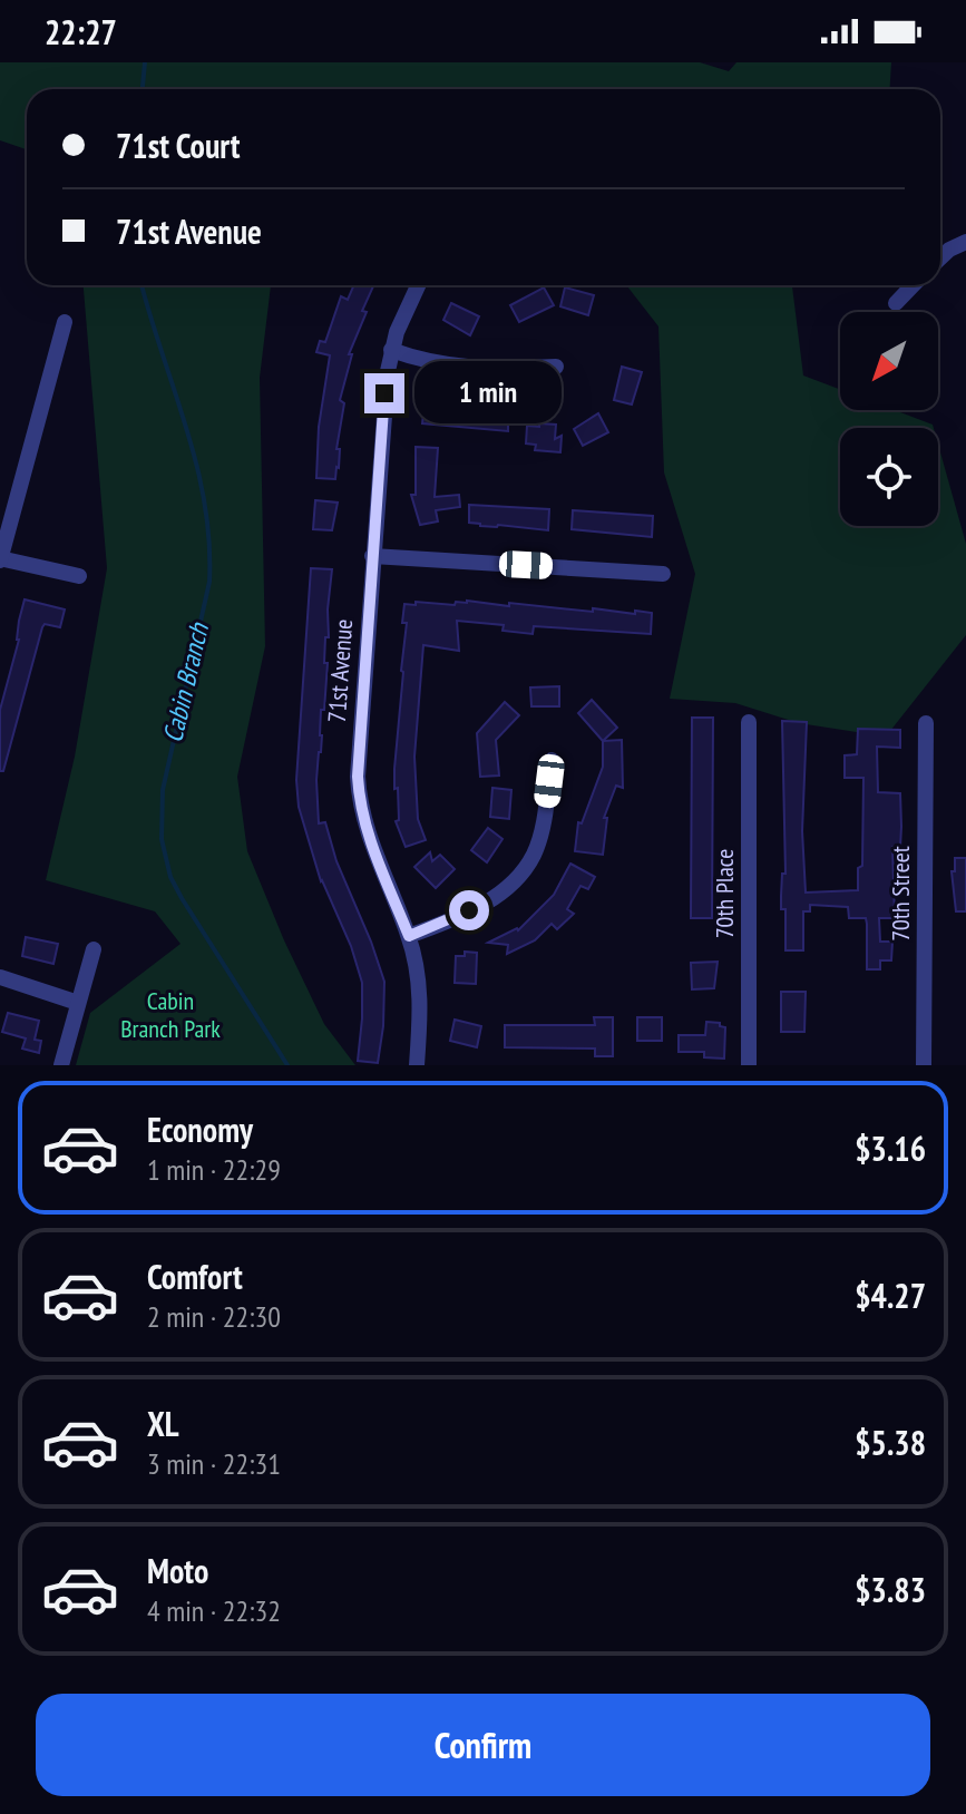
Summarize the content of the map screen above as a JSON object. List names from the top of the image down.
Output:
{
  "streets": {
    "street": ["71st Avenue", "70th Place", "70th Street"]
  },
  "water": ["Cabin Branch"],
  "parks": ["Cabin Branch Park"],
  "north": "bottom left",
  "page": {
    "status": "22:27",
    "banner": ["71st Court", "71st Avenue"],
    "bubble": "1 min",
    "list": [
      {
        "name": "Economy",
        "note": "1 min · 22:29",
        "value": "$3.16"
      },
      {
        "name": "Comfort",
        "note": "2 min · 22:30",
        "value": "$4.27"
      },
      {
        "name": "XL",
        "note": "3 min · 22:31",
        "value": "$5.38"
      },
      {
        "name": "Moto",
        "note": "4 min · 22:32",
        "value": "$3.83"
      }
    ],
    "buttons": "Confirm"
  }
}
